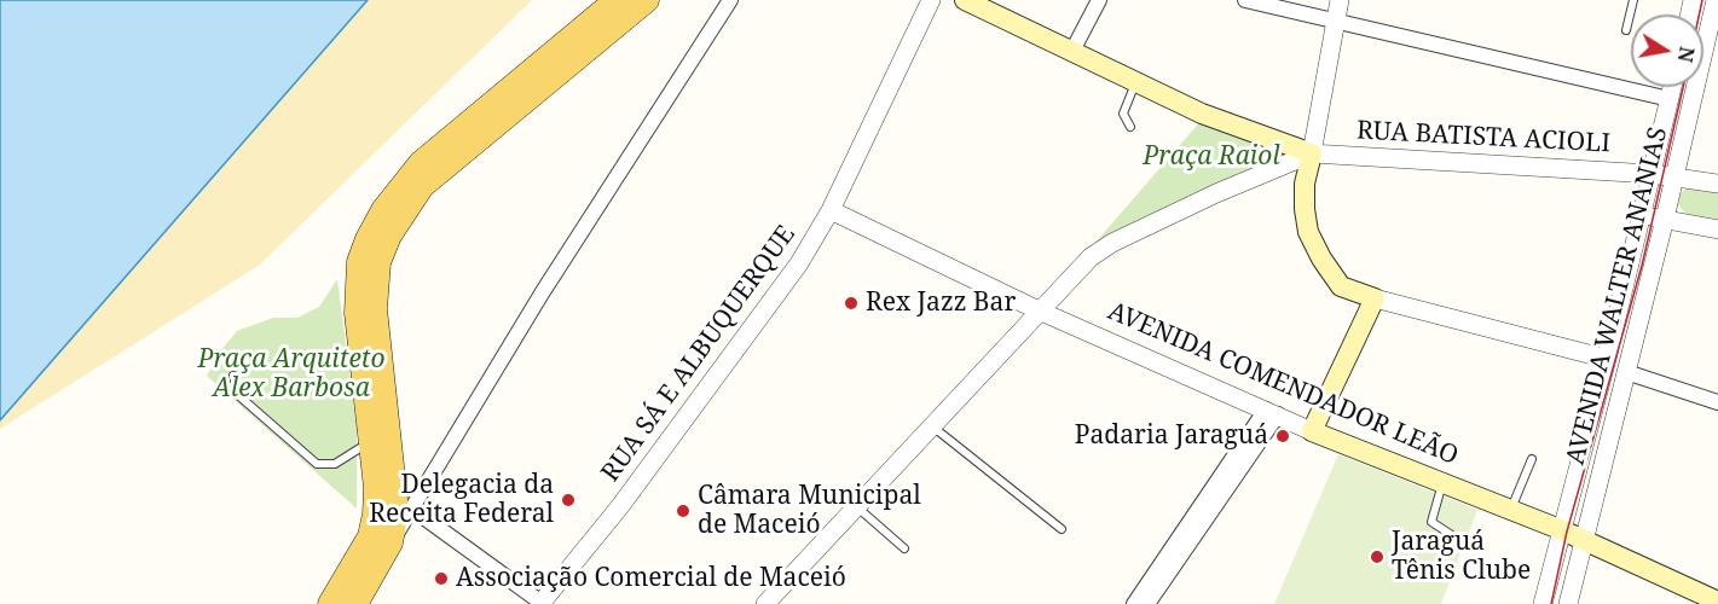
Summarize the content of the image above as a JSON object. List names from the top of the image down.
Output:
{
  "streets": {
    "main road": ["AVENIDA COMENDADOR LEÃO"],
    "street": ["RUA BATISTA ACIOLI", "AVENIDA WALTER ANANIAS", "RUA SÁ E ALBUQUERQUE"]
  },
  "crossings": [
    ["RUA BATISTA ACIOLI", "AVENIDA WALTER ANANIAS"],
    ["AVENIDA WALTER ANANIAS", "AVENIDA COMENDADOR LEÃO"],
    ["RUA SÁ E ALBUQUERQUE", "AVENIDA COMENDADOR LEÃO"]
  ],
  "parks": ["Praça Raiol", "Praça Arquiteto Alex Barbosa"],
  "places": [
    "Rex Jazz Bar",
    "Padaria Jaraguá",
    "Delegacia da Receita Federal",
    "Câmara Municipal de Maceió",
    "Jaraguá Tênis Clube",
    "Associação Comercial de Maceió"
  ],
  "north": "right"
}
